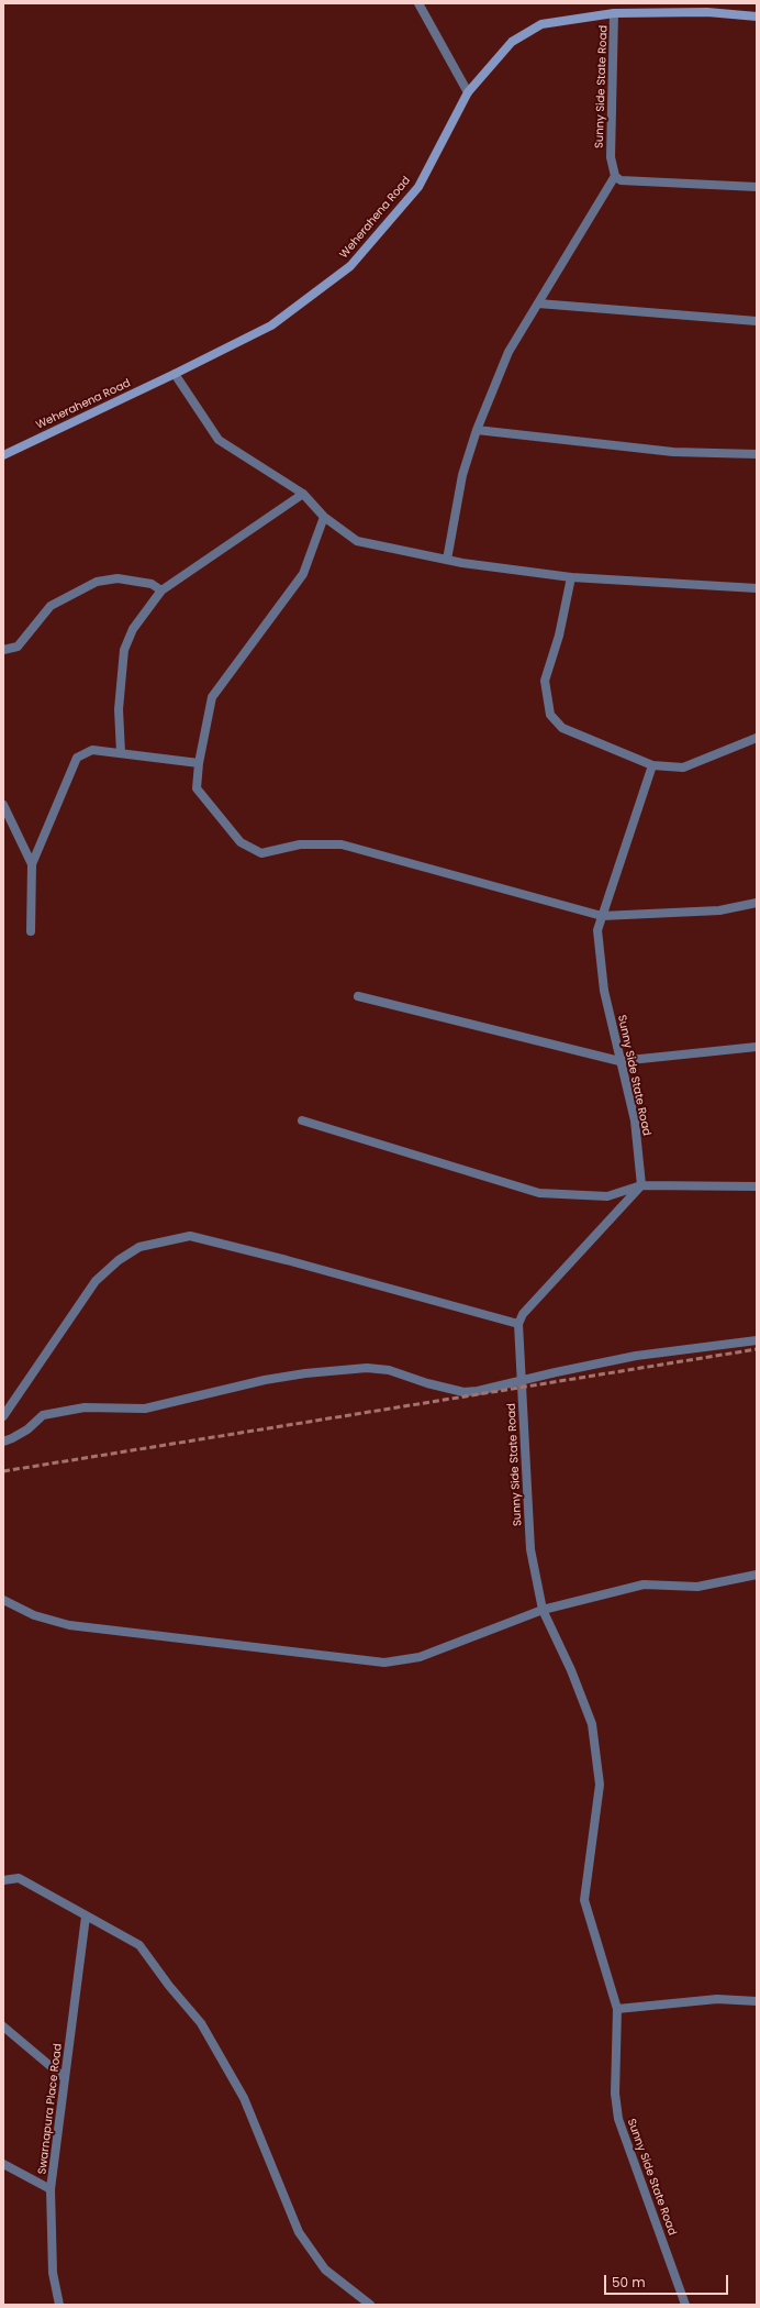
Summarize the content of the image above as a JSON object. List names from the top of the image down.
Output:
{
  "streets": {
    "main road": ["Weherahena Road"],
    "street": ["Sunny Side State Road", "Swarnapura Place Road"]
  },
  "crossings": [
    ["Sunny Side State Road", "Weherahena Road"]
  ],
  "scale_bar": "50 m"
}
